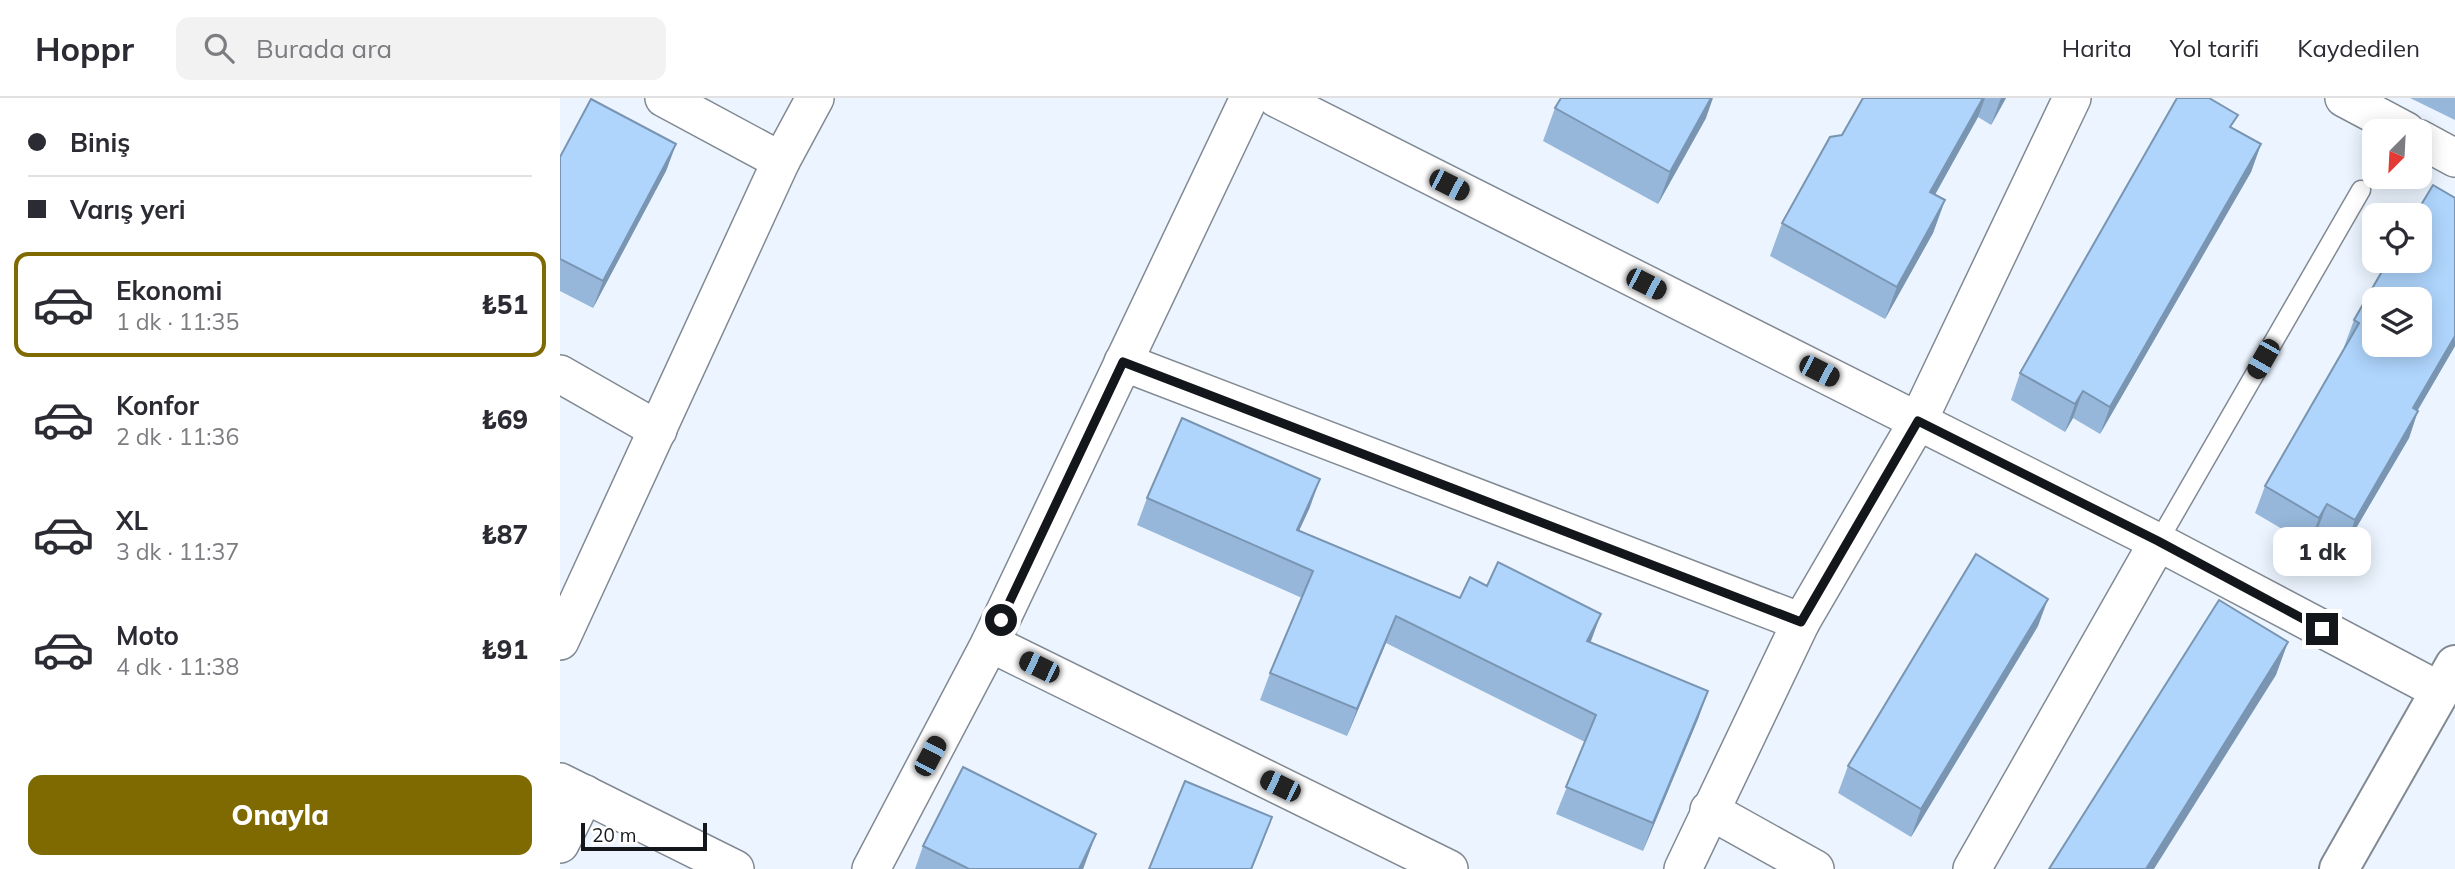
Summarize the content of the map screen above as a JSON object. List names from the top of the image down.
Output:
{
  "scale_bar": "20 m",
  "north": "bottom left",
  "page": {
    "header": "Hoppr",
    "search": "Burada ara",
    "nav": ["Harita", "Yol tarifi", "Kaydedilen"],
    "banner": ["Biniş", "Varış yeri"],
    "list": [
      {
        "name": "Ekonomi",
        "note": "1 dk · 11:35",
        "value": "₺51"
      },
      {
        "name": "Konfor",
        "note": "2 dk · 11:36",
        "value": "₺69"
      },
      {
        "name": "XL",
        "note": "3 dk · 11:37",
        "value": "₺87"
      },
      {
        "name": "Moto",
        "note": "4 dk · 11:38",
        "value": "₺91"
      }
    ],
    "bubble": "1 dk",
    "buttons": "Onayla",
    "scale": "20 m"
  }
}
